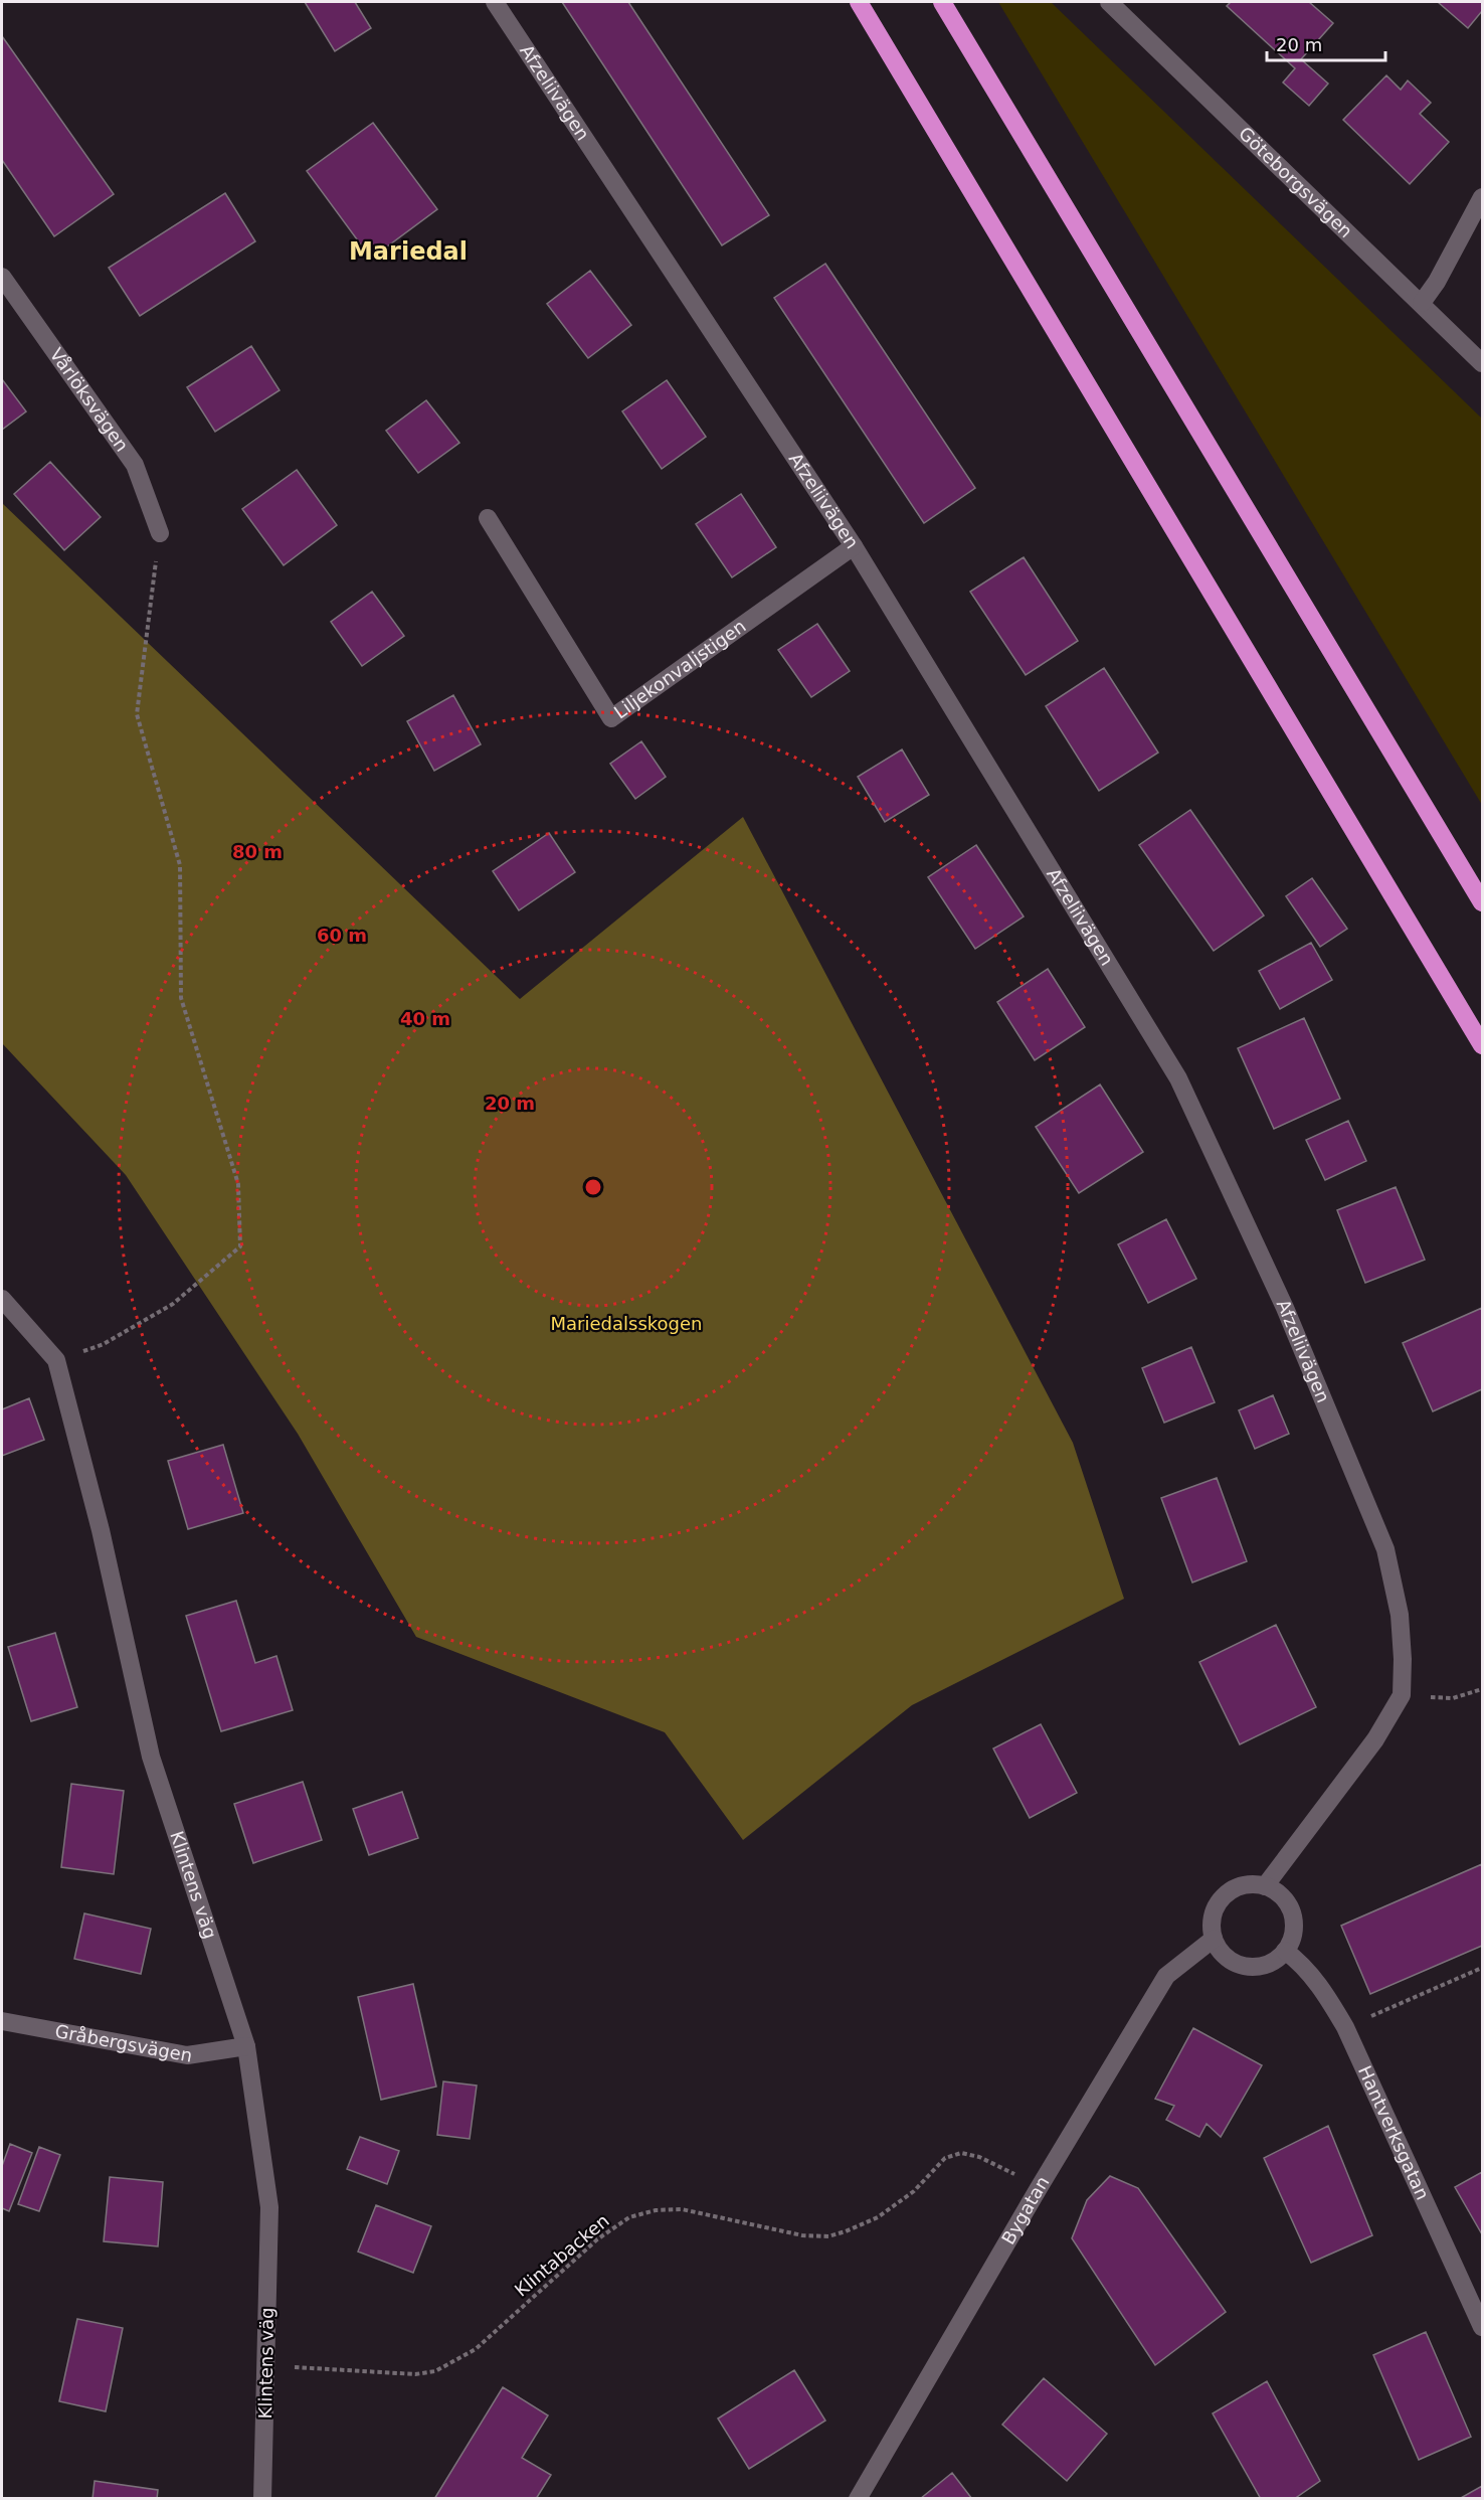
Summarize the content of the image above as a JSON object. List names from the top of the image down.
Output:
{
  "streets": {
    "street": [
      "Afzeliivägen",
      "Göteborgsvägen",
      "Vårlöksvägen",
      "Liljekonvaljstigen",
      "Klintens väg",
      "Gråbergsvägen",
      "Hantverksgatan",
      "Bygatan"
    ],
    "path": ["Klintabacken"]
  },
  "crossings": [
    ["Afzeliivägen", "Liljekonvaljstigen"],
    ["Afzeliivägen", "Hantverksgatan"],
    ["Afzeliivägen", "Bygatan"],
    ["Klintens väg", "Gråbergsvägen"],
    ["Klintens väg", "Klintabacken"],
    ["Hantverksgatan", "Bygatan"],
    ["Bygatan", "Klintabacken"]
  ],
  "districts": ["Mariedal"],
  "parks": ["Mariedalsskogen"],
  "scale_bar": "20 m",
  "rings": [
    "80 m",
    "60 m",
    "40 m",
    "20 m"
  ]
}
